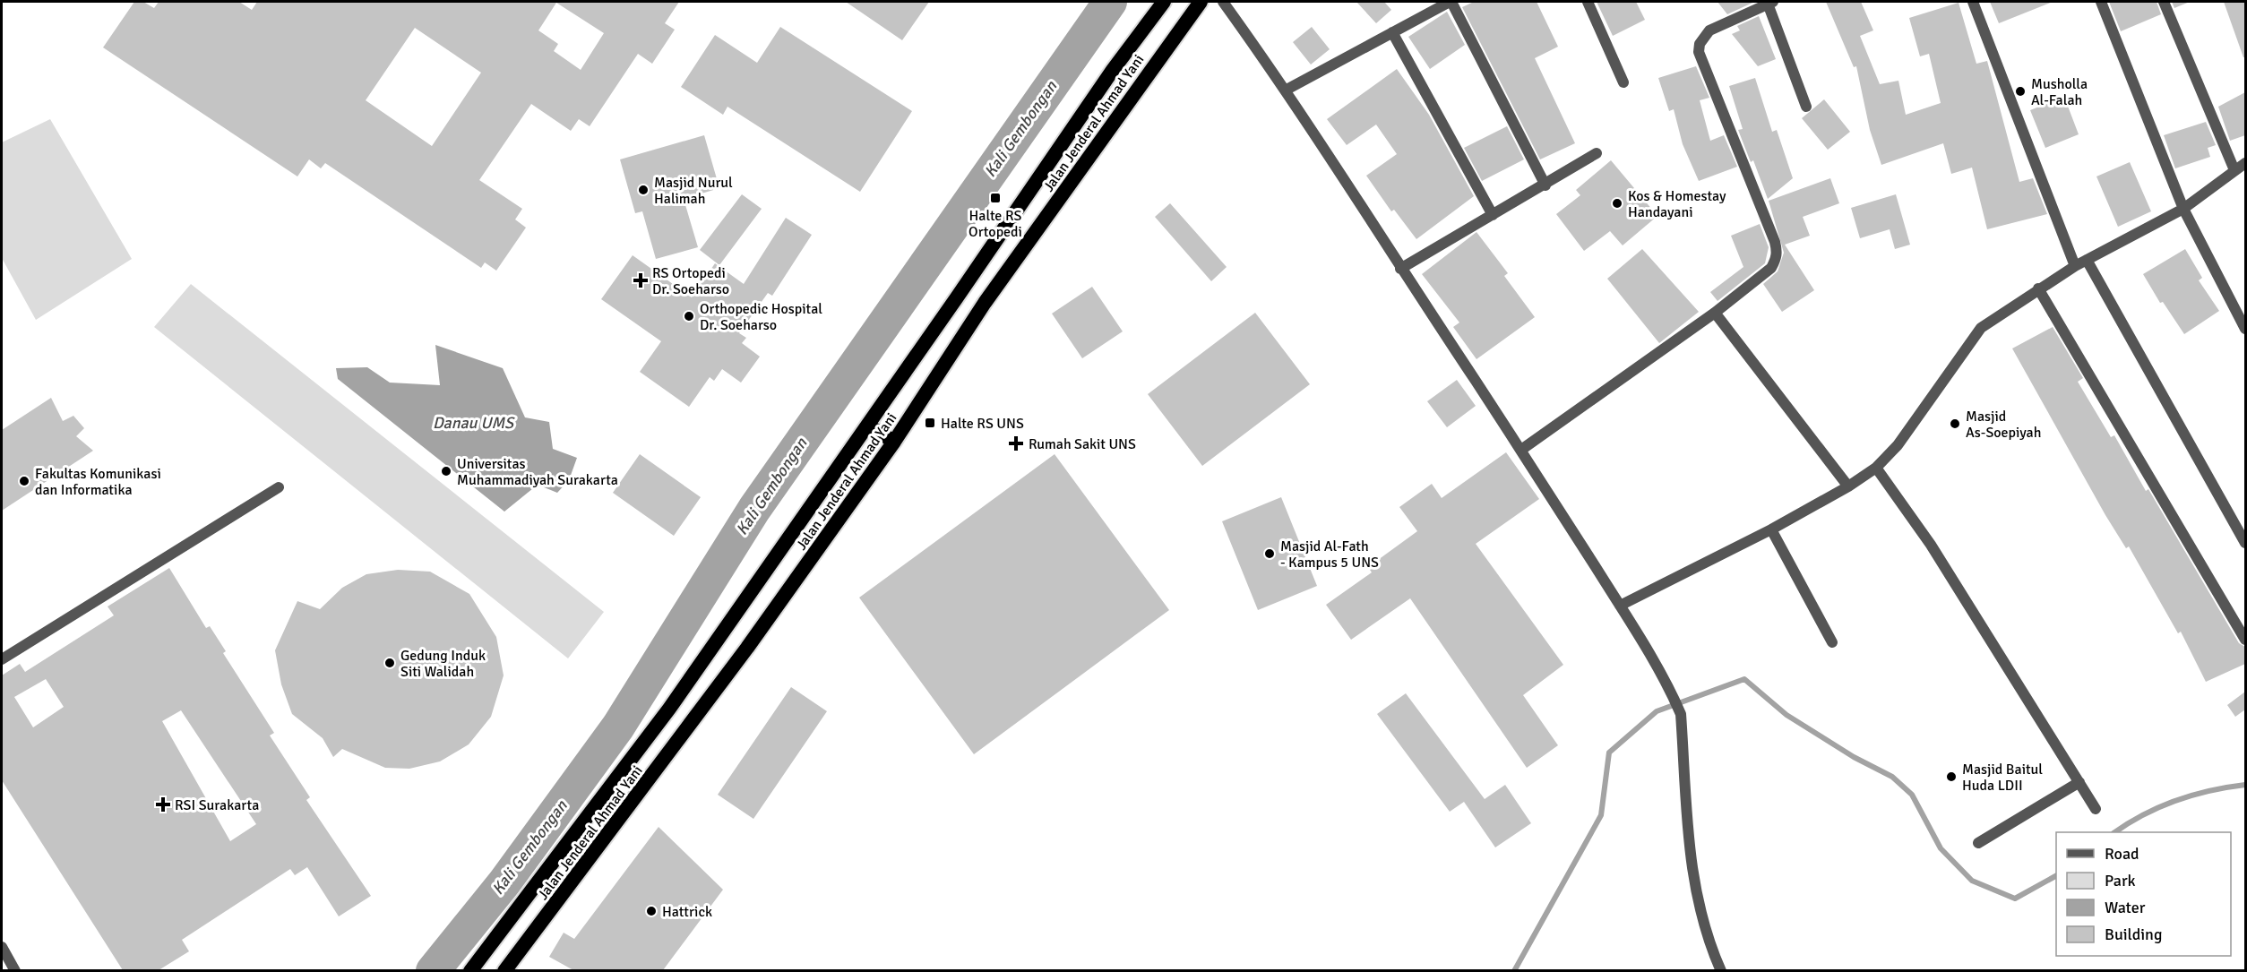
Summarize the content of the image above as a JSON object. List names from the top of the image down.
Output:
{
  "streets": {
    "highway": ["Jalan Jenderal Ahmad Yani"]
  },
  "water": ["Kali Gembongan", "Danau UMS"],
  "places": {
    "other": [
      "Musholla Al-Falah",
      "Masjid Nurul Halimah",
      "Kos & Homestay Handayani",
      "Orthopedic Hospital Dr. Soeharso",
      "Masjid As-Soepiyah",
      "Universitas Muhammadiyah Surakarta",
      "Fakultas Komunikasi dan Informatika",
      "Masjid Al-Fath - Kampus 5 UNS",
      "Gedung Induk Siti Walidah",
      "Masjid Baitul Huda LDII",
      "Hattrick"
    ],
    "transit": ["Halte RS Ortopedi", "Halte RS UNS"],
    "health": ["RS Ortopedi Dr. Soeharso", "Rumah Sakit UNS", "RSI Surakarta"]
  },
  "legend": [
    "Road",
    "Park",
    "Water",
    "Building"
  ]
}
